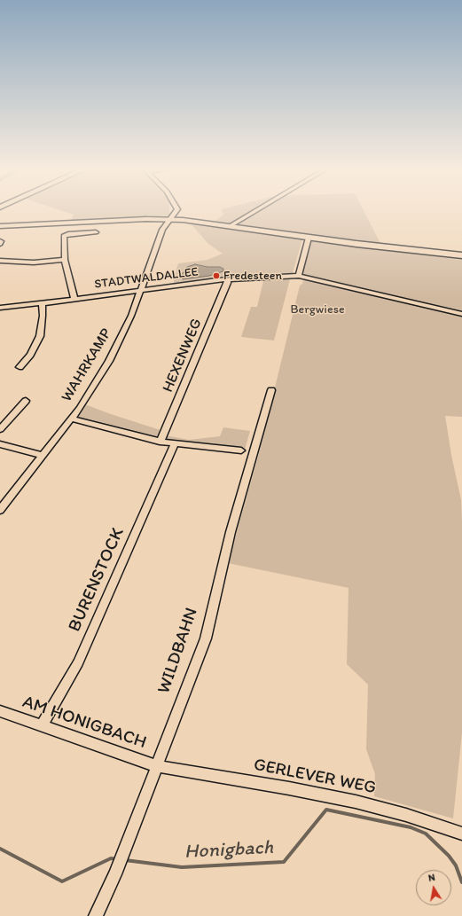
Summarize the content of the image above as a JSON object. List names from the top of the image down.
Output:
{
  "streets": {
    "street": [
      "STADTWALDALLEE",
      "HEXENWEG",
      "WAHRKAMP",
      "BURENSTOCK",
      "WILDBAHN",
      "AM HONIGBACH",
      "GERLEVER WEG"
    ]
  },
  "crossings": [
    ["STADTWALDALLEE", "HEXENWEG"],
    ["STADTWALDALLEE", "WAHRKAMP"],
    ["BURENSTOCK", "AM HONIGBACH"],
    ["WILDBAHN", "AM HONIGBACH"],
    ["WILDBAHN", "GERLEVER WEG"],
    ["AM HONIGBACH", "GERLEVER WEG"]
  ],
  "water": ["Honigbach"],
  "parks": ["Bergwiese"],
  "places": ["Fredesteen"],
  "north": "top"
}
